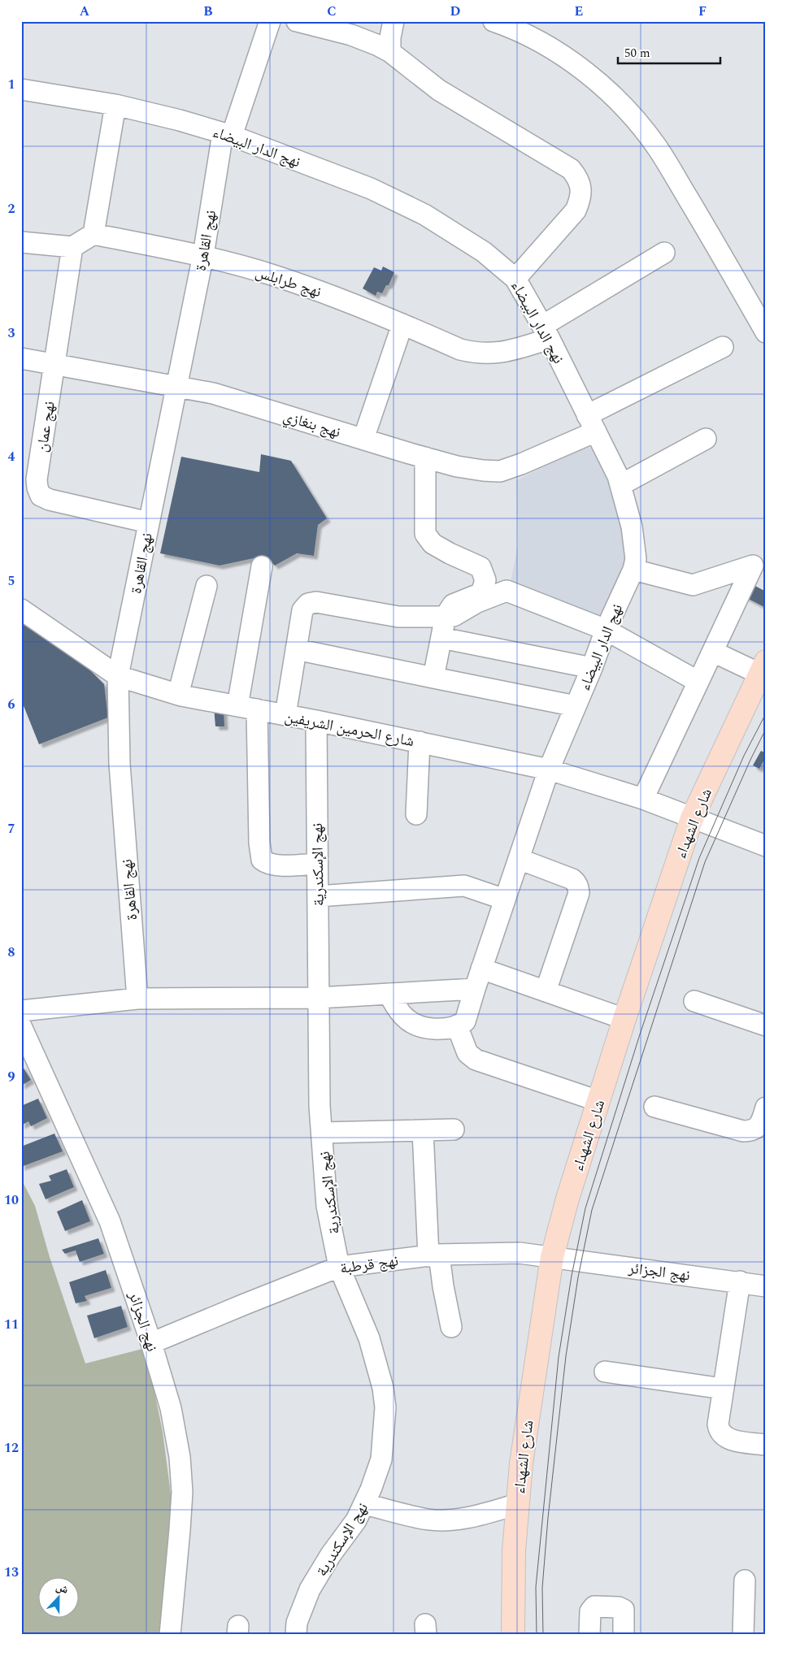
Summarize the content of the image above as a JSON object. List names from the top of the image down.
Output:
{
  "streets": {
    "main road": ["شارع الشهداء"],
    "street": [
      "نهج الدار البيضاء",
      "نهج القاهرة",
      "نهج طرابلس",
      "نهج بنغازي",
      "نهج عمان",
      "شارع الحرمين الشريفين",
      "نهج الإسكندرية",
      "نهج قرطبة",
      "نهج الجزائر"
    ]
  },
  "crossings": [
    ["نهج الدار البيضاء", "نهج القاهرة"],
    ["نهج الدار البيضاء", "نهج طرابلس"],
    ["نهج الدار البيضاء", "نهج بنغازي"],
    ["نهج الدار البيضاء", "شارع الحرمين الشريفين"],
    ["نهج القاهرة", "نهج طرابلس"],
    ["نهج القاهرة", "نهج بنغازي"],
    ["نهج القاهرة", "نهج عمان"],
    ["نهج القاهرة", "شارع الحرمين الشريفين"],
    ["نهج بنغازي", "نهج عمان"],
    ["شارع الحرمين الشريفين", "شارع الشهداء"],
    ["شارع الحرمين الشريفين", "نهج الإسكندرية"],
    ["شارع الشهداء", "نهج قرطبة"],
    ["شارع الشهداء", "نهج الجزائر"],
    ["نهج الإسكندرية", "نهج قرطبة"],
    ["نهج قرطبة", "نهج الجزائر"]
  ],
  "scale_bar": "50 m",
  "north": "top",
  "grid": {
    "columns": [
      "A",
      "B",
      "C",
      "D",
      "E",
      "F"
    ],
    "rows": [
      "1",
      "2",
      "3",
      "4",
      "5",
      "6",
      "7",
      "8",
      "9",
      "10",
      "11",
      "12",
      "13"
    ]
  }
}
